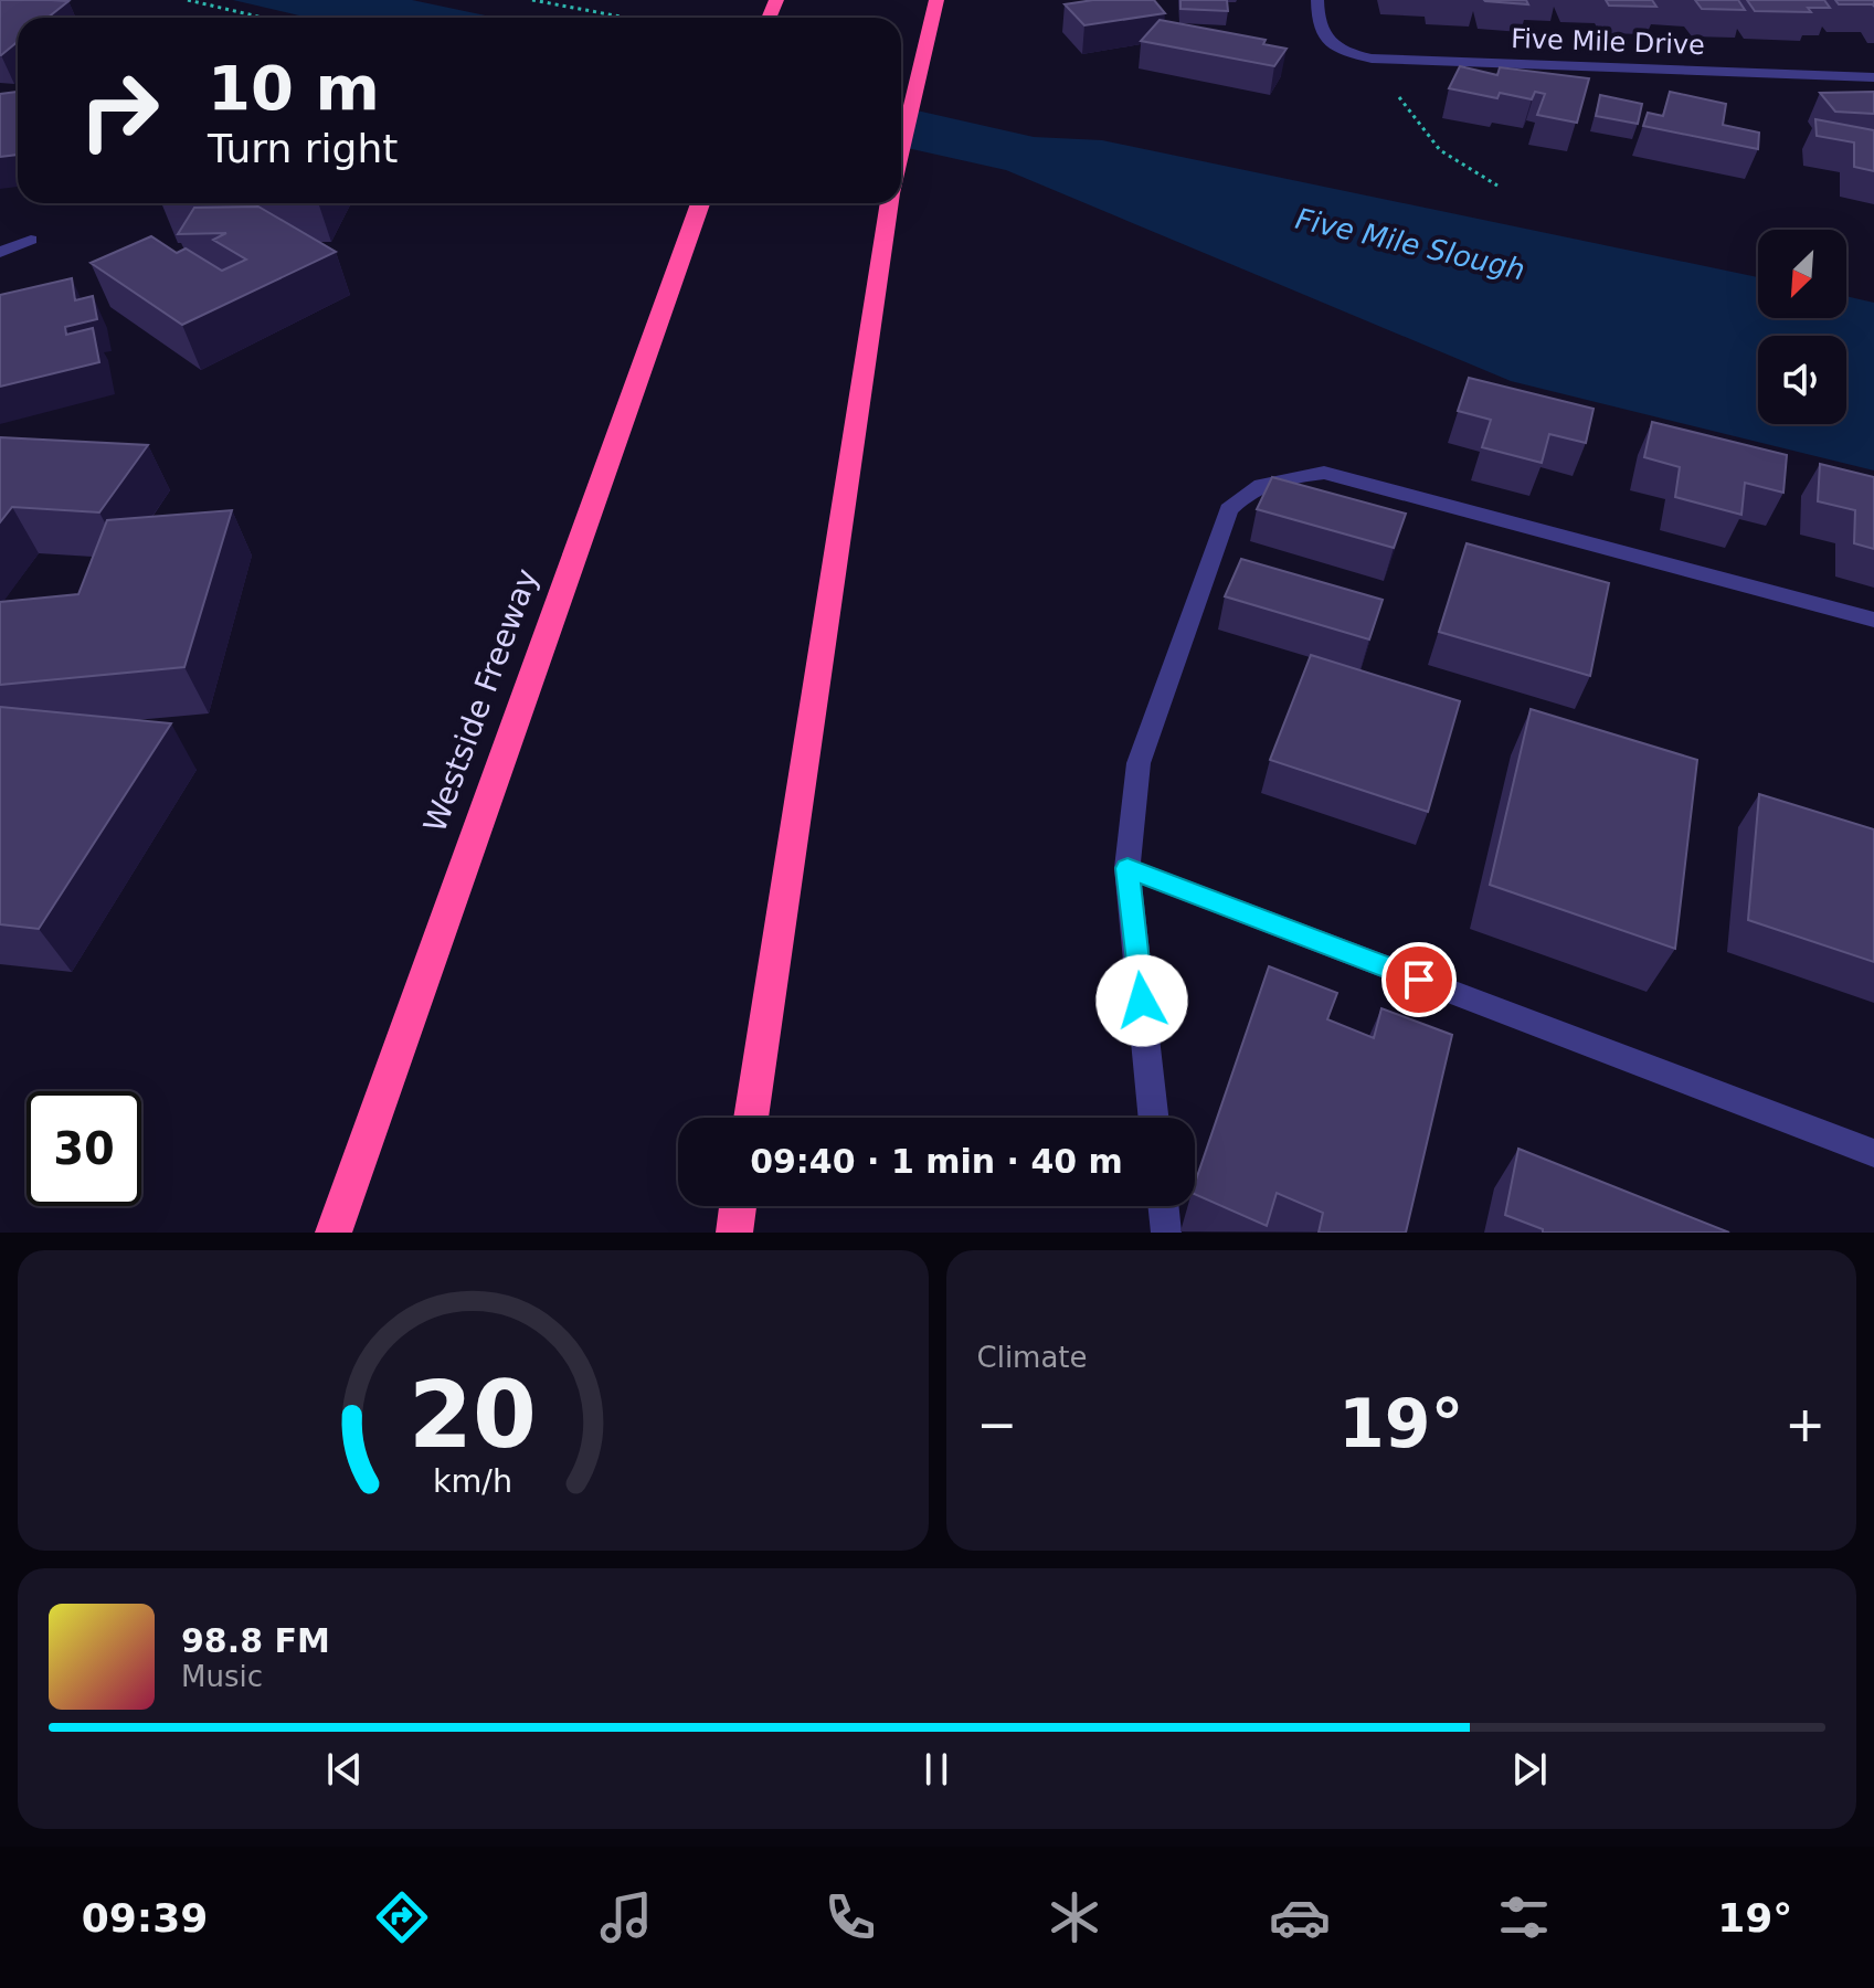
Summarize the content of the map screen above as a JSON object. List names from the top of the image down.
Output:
{
  "streets": {
    "highway": ["Westside Freeway"],
    "street": ["Five Mile Drive"]
  },
  "water": ["Five Mile Slough"],
  "north": "bottom left",
  "page": {
    "turn": ["10 m", "Turn right"],
    "limit": "30",
    "trip": "09:40 · 1 min · 40 m",
    "tile": "Climate",
    "heat": ["−", "19°", "+"],
    "song": ["98.8 FM", "Music"],
    "tabs": ["09:39", "19°"],
    "gauge": ["20", "km/h"]
  }
}
